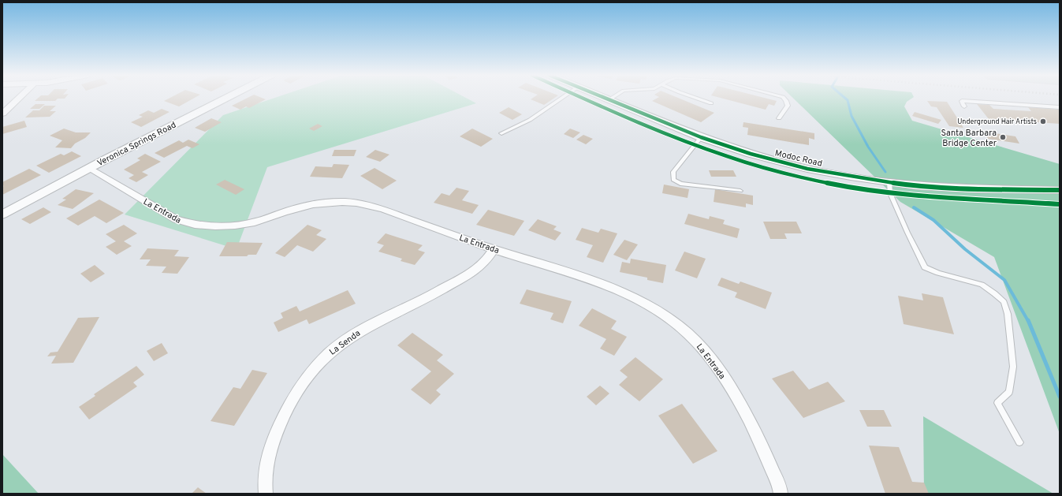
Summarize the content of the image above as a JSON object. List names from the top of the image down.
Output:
{
  "streets": {
    "street": [
      "Veronica Springs Road",
      "Modoc Road",
      "La Entrada",
      "La Senda"
    ]
  },
  "crossings": [
    ["Veronica Springs Road", "La Entrada"],
    ["La Entrada", "La Senda"]
  ],
  "places": ["Underground Hair Artists", "Santa Barbara Bridge Center"]
}
